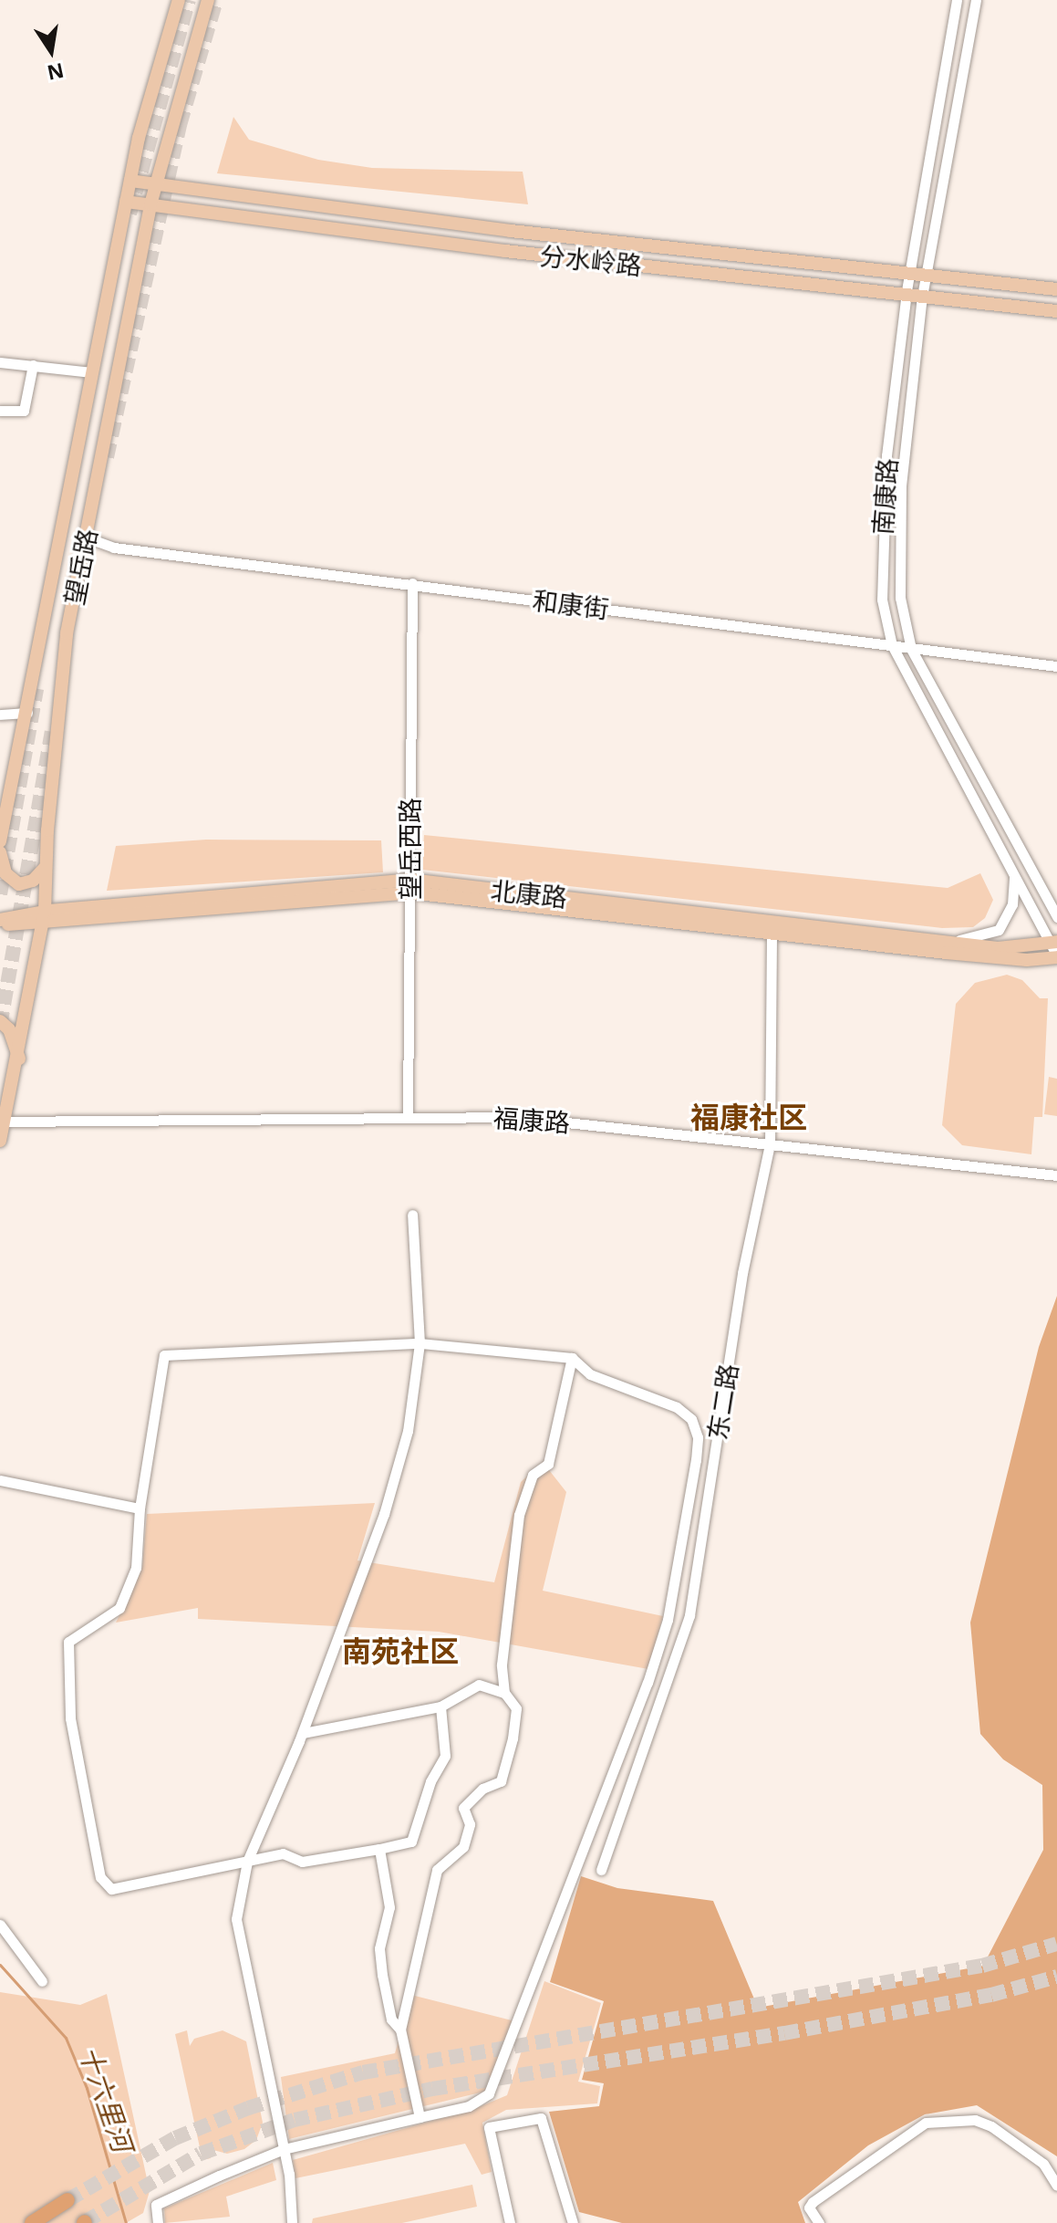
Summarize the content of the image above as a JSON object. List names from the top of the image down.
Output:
{
  "streets": {
    "main road": ["分水岭路", "望岳路", "北康路"],
    "street": [
      "南康路",
      "和康街",
      "望岳西路",
      "福康路",
      "东二路"
    ]
  },
  "crossings": [
    ["分水岭路", "南康路"],
    ["分水岭路", "望岳路"],
    ["南康路", "和康街"],
    ["南康路", "北康路"],
    ["望岳路", "和康街"],
    ["望岳路", "北康路"],
    ["望岳路", "福康路"],
    ["和康街", "望岳西路"],
    ["望岳西路", "北康路"],
    ["望岳西路", "福康路"],
    ["北康路", "东二路"],
    ["福康路", "东二路"]
  ],
  "districts": ["福康社区", "南苑社区"],
  "water": ["十六里河"],
  "north": "bottom"
}
